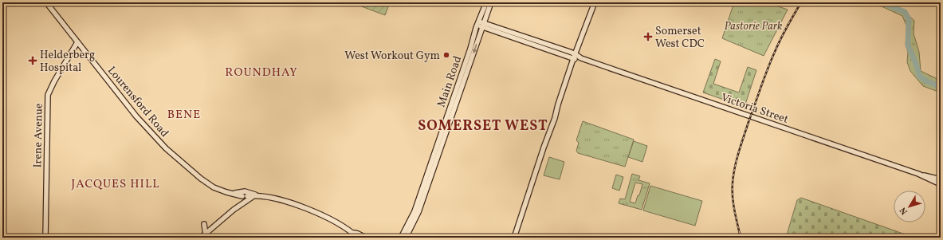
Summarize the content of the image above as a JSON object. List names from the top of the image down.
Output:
{
  "streets": {
    "main road": [
      "Main Road",
      "Lourensford Road",
      "Victoria Street",
      "Irene Avenue"
    ]
  },
  "crossings": [
    ["Main Road", "Victoria Street"],
    ["Lourensford Road", "Irene Avenue"]
  ],
  "districts": [
    "ROUNDHAY",
    "BENE",
    "SOMERSET WEST",
    "JACQUES HILL"
  ],
  "parks": ["Pastorie Park"],
  "places": {
    "health": ["Somerset West CDC", "Helderberg Hospital"],
    "other": ["West Workout Gym"]
  },
  "north": "bottom left"
}
